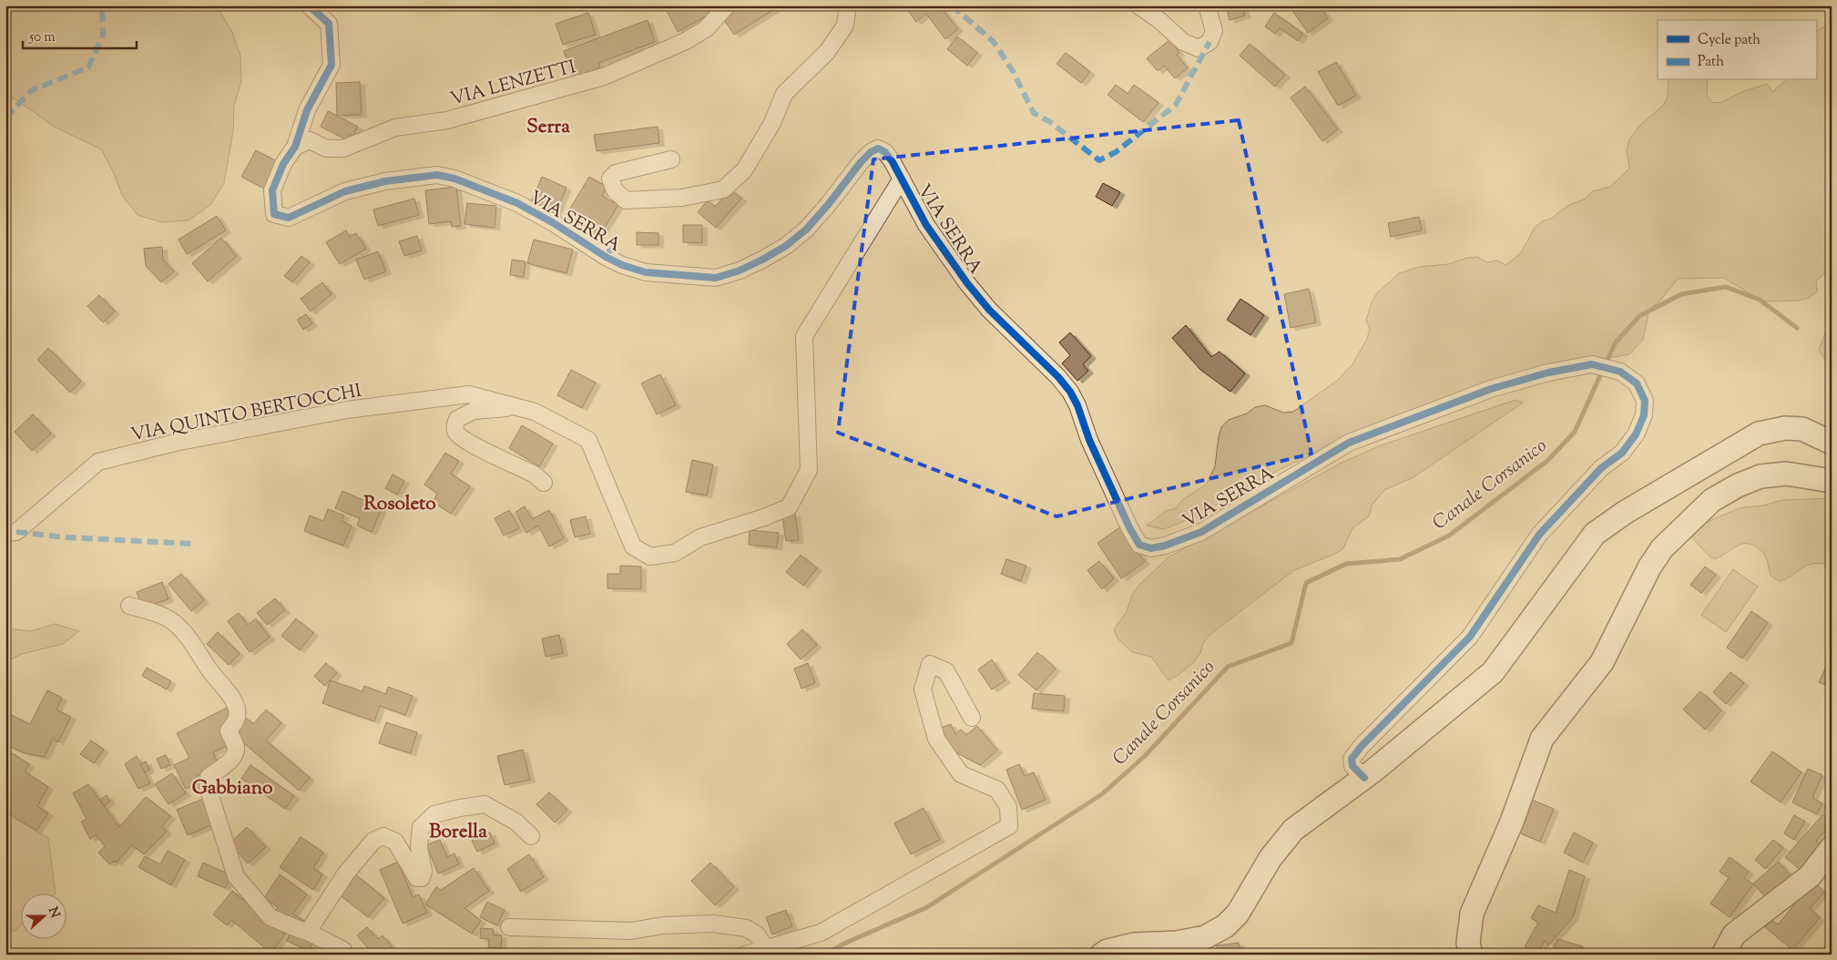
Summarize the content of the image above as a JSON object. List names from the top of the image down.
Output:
{
  "streets": {
    "street": ["VIA LENZETTI", "VIA SERRA", "VIA QUINTO BERTOCCHI"]
  },
  "crossings": [
    ["VIA LENZETTI", "VIA SERRA"],
    ["VIA SERRA", "VIA QUINTO BERTOCCHI"]
  ],
  "districts": [
    "Serra",
    "Rosoleto",
    "Gabbiano",
    "Borella"
  ],
  "water": ["Canale Corsanico"],
  "legend": ["Cycle path", "Path"],
  "scale_bar": "50 m",
  "north": "right"
}
